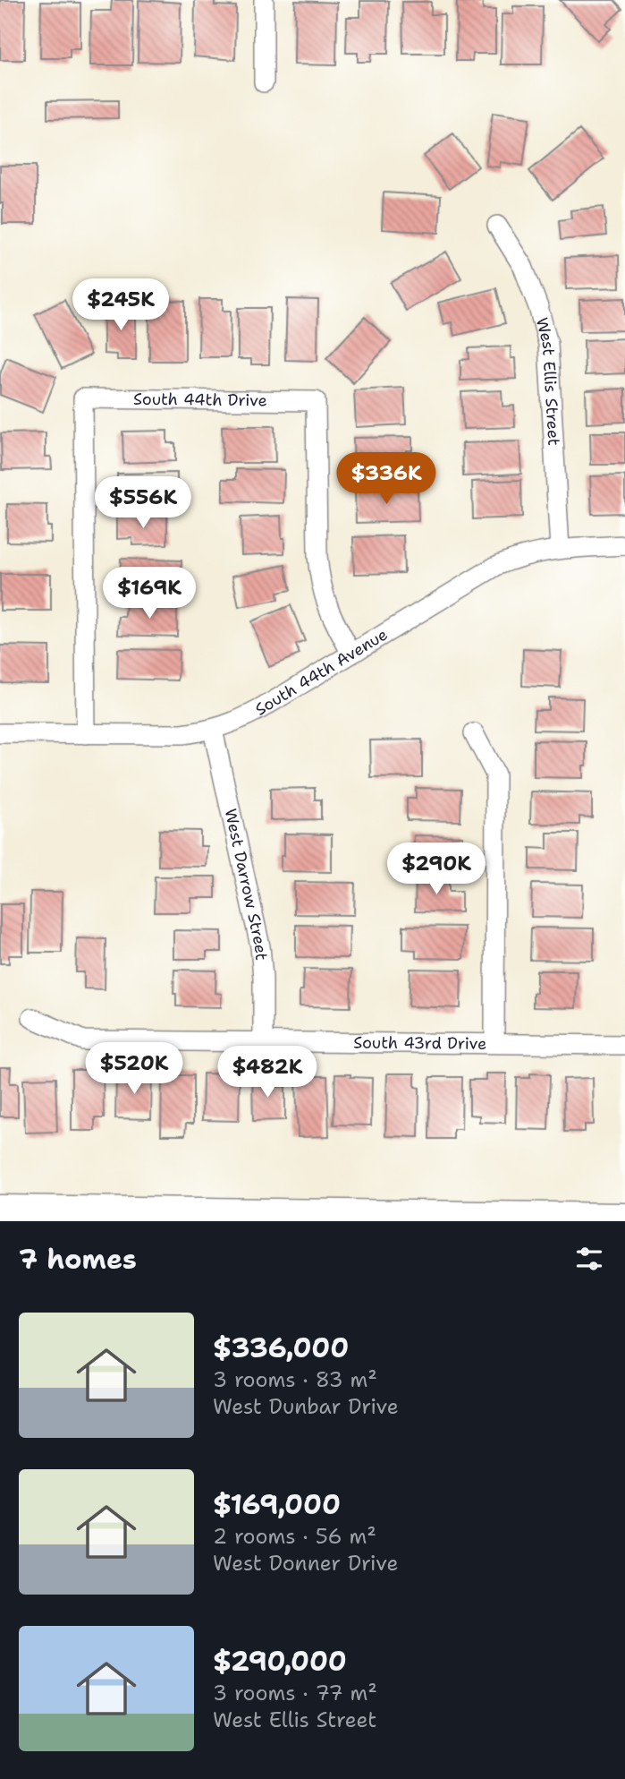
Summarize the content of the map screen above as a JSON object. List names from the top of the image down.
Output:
{
  "streets": {
    "street": [
      "West Ellis Street",
      "South 44th Drive",
      "South 44th Avenue",
      "West Darrow Street",
      "South 43rd Drive"
    ]
  },
  "crossings": [
    ["West Ellis Street", "South 44th Avenue"],
    ["South 44th Drive", "South 44th Avenue"],
    ["South 44th Avenue", "West Darrow Street"],
    ["West Darrow Street", "South 43rd Drive"]
  ],
  "page": {
    "price": [
      "$245K",
      "$336K",
      "$556K",
      "$169K",
      "$290K",
      "$520K",
      "$482K"
    ],
    "heading": "7 homes",
    "list": [
      {
        "name": "$336,000",
        "note": "3 rooms · 83 m² · West Dunbar Drive"
      },
      {
        "name": "$169,000",
        "note": "2 rooms · 56 m² · West Donner Drive"
      },
      {
        "name": "$290,000",
        "note": "3 rooms · 77 m² · West Ellis Street"
      }
    ]
  }
}
